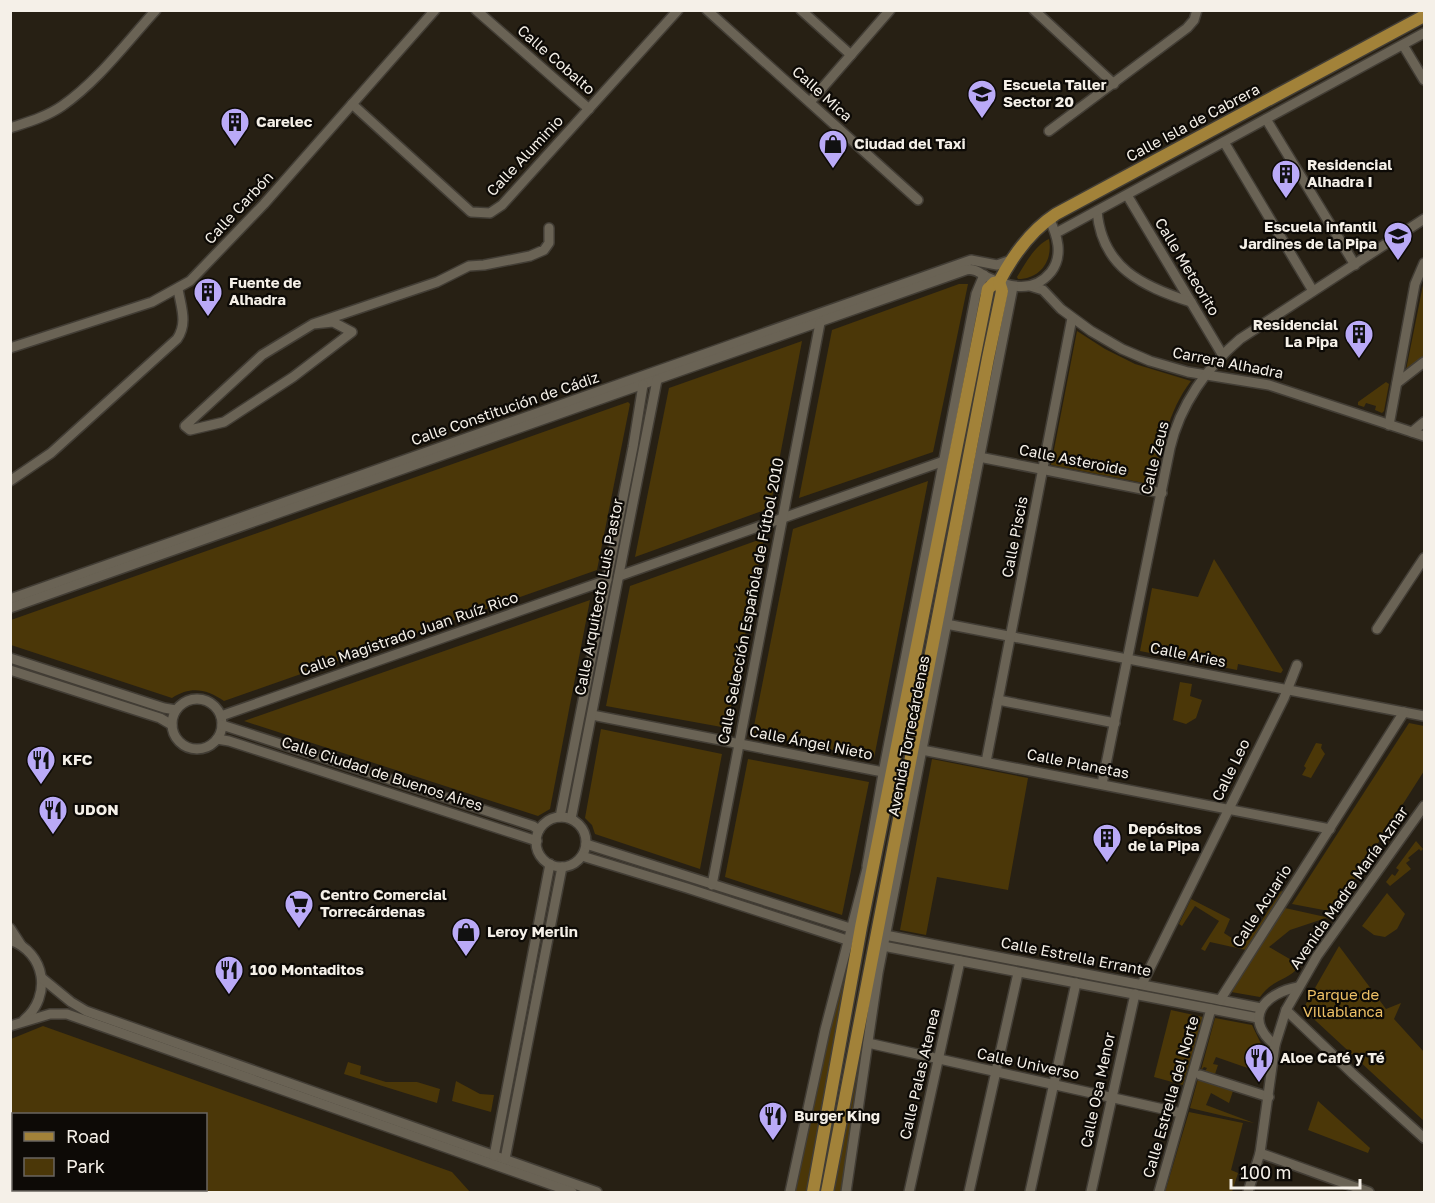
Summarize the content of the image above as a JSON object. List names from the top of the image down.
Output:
{
  "streets": {
    "main road": ["Calle Isla de Cabrera", "Avenida Torrecárdenas"],
    "street": [
      "Calle Cobalto",
      "Calle Mica",
      "Calle Aluminio",
      "Calle Carbón",
      "Calle Meteorito",
      "Carrera Alhadra",
      "Calle Constitución de Cádiz",
      "Calle Zeus",
      "Calle Asteroide",
      "Calle Piscis",
      "Calle Arquitecto Luis Pastor",
      "Calle Selección Española de Fútbol 2010",
      "Calle Magistrado Juan Ruíz Rico",
      "Calle Aries",
      "Calle Ángel Nieto",
      "Calle Planetas",
      "Calle Leo",
      "Calle Ciudad de Buenos Aires",
      "Avenida Madre María Aznar",
      "Calle Acuario",
      "Calle Estrella Errante",
      "Calle Universo",
      "Calle Palas Atenea",
      "Calle Osa Menor",
      "Calle Estrella del Norte"
    ]
  },
  "crossings": [
    ["Calle Cobalto", "Calle Aluminio"],
    ["Calle Isla de Cabrera", "Calle Meteorito"],
    ["Calle Isla de Cabrera", "Calle Constitución de Cádiz"],
    ["Calle Isla de Cabrera", "Avenida Torrecárdenas"],
    ["Calle Aluminio", "Calle Carbón"],
    ["Calle Meteorito", "Calle Zeus"],
    ["Carrera Alhadra", "Calle Constitución de Cádiz"],
    ["Carrera Alhadra", "Calle Zeus"],
    ["Carrera Alhadra", "Calle Piscis"],
    ["Calle Constitución de Cádiz", "Calle Arquitecto Luis Pastor"],
    ["Calle Constitución de Cádiz", "Calle Selección Española de Fútbol 2010"],
    ["Calle Constitución de Cádiz", "Avenida Torrecárdenas"],
    ["Calle Zeus", "Calle Asteroide"],
    ["Calle Zeus", "Calle Aries"],
    ["Calle Zeus", "Calle Planetas"],
    ["Calle Asteroide", "Calle Piscis"],
    ["Calle Asteroide", "Avenida Torrecárdenas"],
    ["Calle Piscis", "Calle Aries"],
    ["Calle Piscis", "Calle Planetas"],
    ["Calle Arquitecto Luis Pastor", "Calle Magistrado Juan Ruíz Rico"],
    ["Calle Arquitecto Luis Pastor", "Calle Ángel Nieto"],
    ["Calle Arquitecto Luis Pastor", "Calle Ciudad de Buenos Aires"],
    ["Calle Selección Española de Fútbol 2010", "Calle Ángel Nieto"],
    ["Calle Magistrado Juan Ruíz Rico", "Calle Ciudad de Buenos Aires"],
    ["Calle Aries", "Avenida Torrecárdenas"],
    ["Calle Aries", "Calle Leo"],
    ["Calle Aries", "Calle Acuario"],
    ["Avenida Torrecárdenas", "Calle Ángel Nieto"],
    ["Avenida Torrecárdenas", "Calle Planetas"],
    ["Avenida Torrecárdenas", "Calle Estrella Errante"],
    ["Avenida Torrecárdenas", "Calle Universo"],
    ["Calle Planetas", "Calle Leo"],
    ["Calle Leo", "Calle Estrella Errante"],
    ["Avenida Madre María Aznar", "Calle Estrella Errante"],
    ["Calle Acuario", "Calle Estrella Errante"],
    ["Calle Estrella Errante", "Calle Palas Atenea"],
    ["Calle Estrella Errante", "Calle Osa Menor"],
    ["Calle Estrella Errante", "Calle Estrella del Norte"],
    ["Calle Universo", "Calle Palas Atenea"],
    ["Calle Universo", "Calle Osa Menor"],
    ["Calle Universo", "Calle Estrella del Norte"]
  ],
  "parks": ["Parque de Villablanca"],
  "places": {
    "school or university": ["Escuela Taller Sector 20", "Escuela infantil Jardines de la Pipa"],
    "building": [
      "Carelec",
      "Residencial Alhadra I",
      "Fuente de Alhadra",
      "Residencial La Pipa",
      "Depósitos de la Pipa"
    ],
    "shop": ["Ciudad del Taxi", "Leroy Merlin"],
    "restaurant": [
      "KFC",
      "UDON",
      "100 Montaditos",
      "Aloe Café y Té",
      "Burger King"
    ],
    "supermarket": ["Centro Comercial Torrecárdenas"]
  },
  "legend": ["Road", "Park"],
  "scale_bar": "100 m"
}
